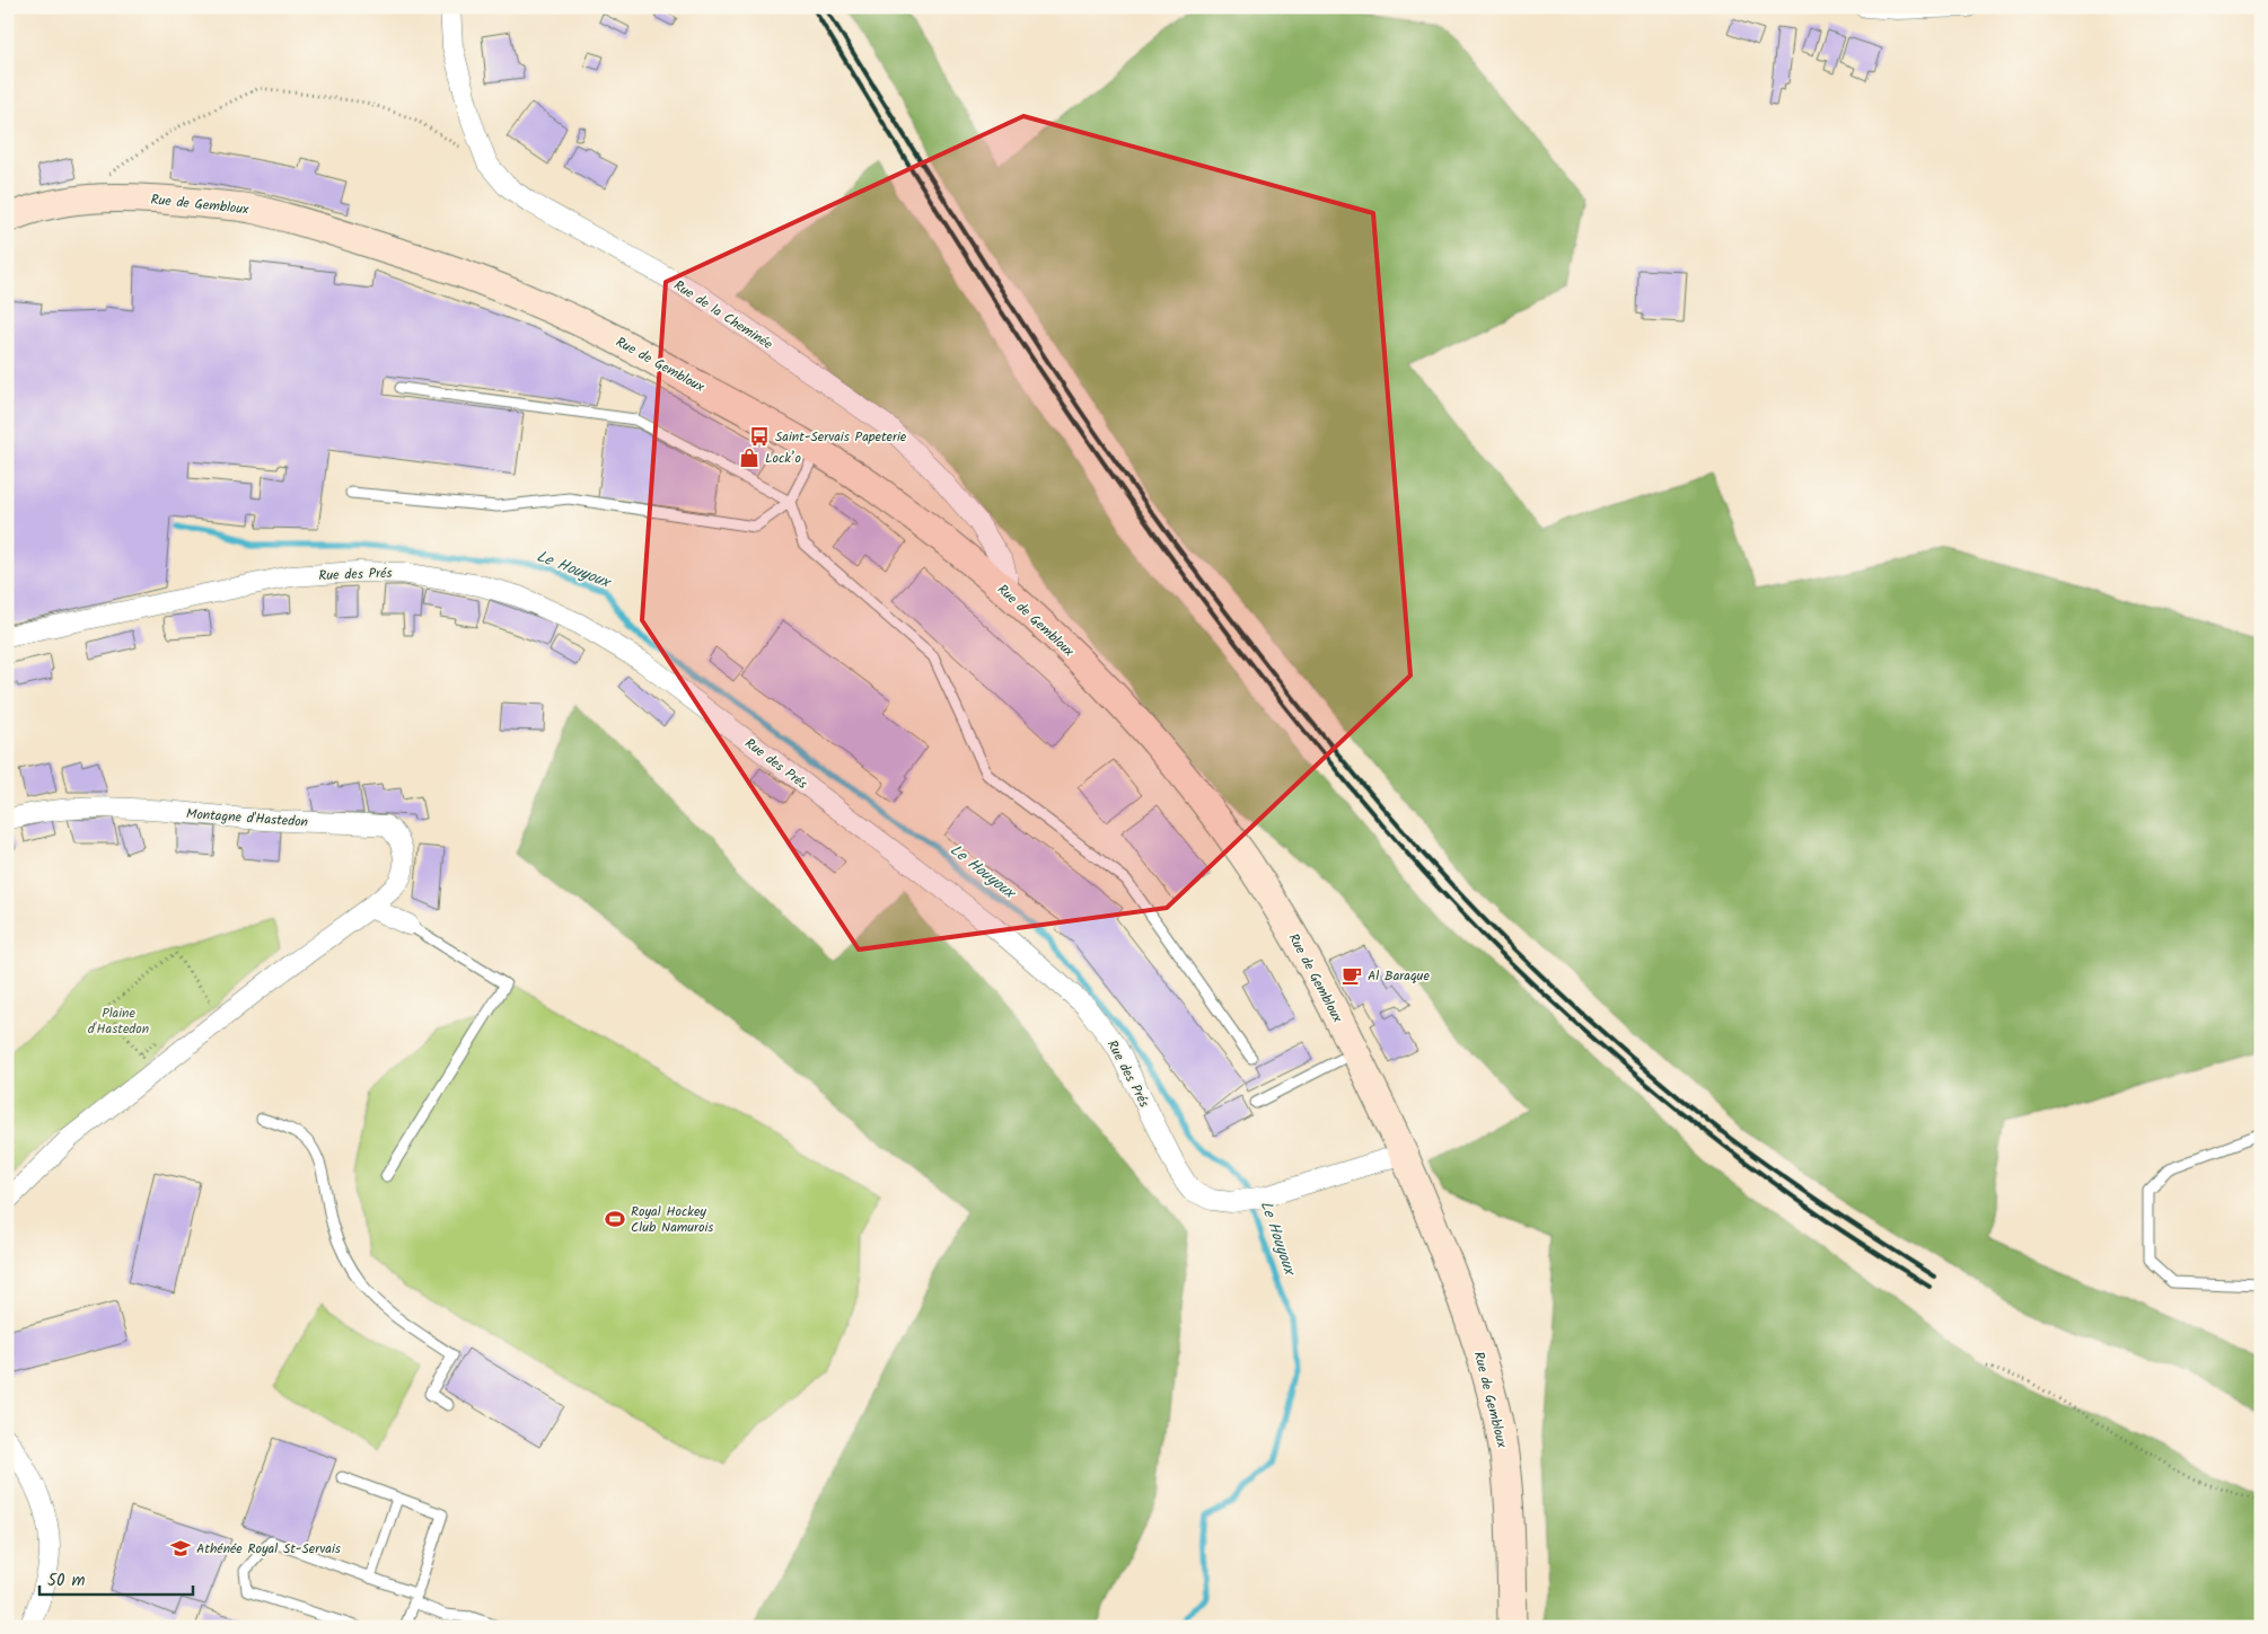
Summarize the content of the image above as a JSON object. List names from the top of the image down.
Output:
{
  "streets": {
    "main road": ["Rue de Gembloux"],
    "street": ["Rue de la Cheminée", "Rue des Prés", "Montagne d'Hastedon"]
  },
  "crossings": [
    ["Rue de Gembloux", "Rue de la Cheminée"],
    ["Rue de Gembloux", "Rue des Prés"]
  ],
  "water": ["Le Houyoux"],
  "parks": ["Plaine d'Hastedon"],
  "places": {
    "bus stop": ["Saint-Servais Papeterie"],
    "shop": ["Lock’o"],
    "cafe": ["Al Baraque"],
    "sports": ["Royal Hockey Club Namurois"],
    "school or university": ["Athénée Royal St-Servais"]
  },
  "scale_bar": "50 m"
}
